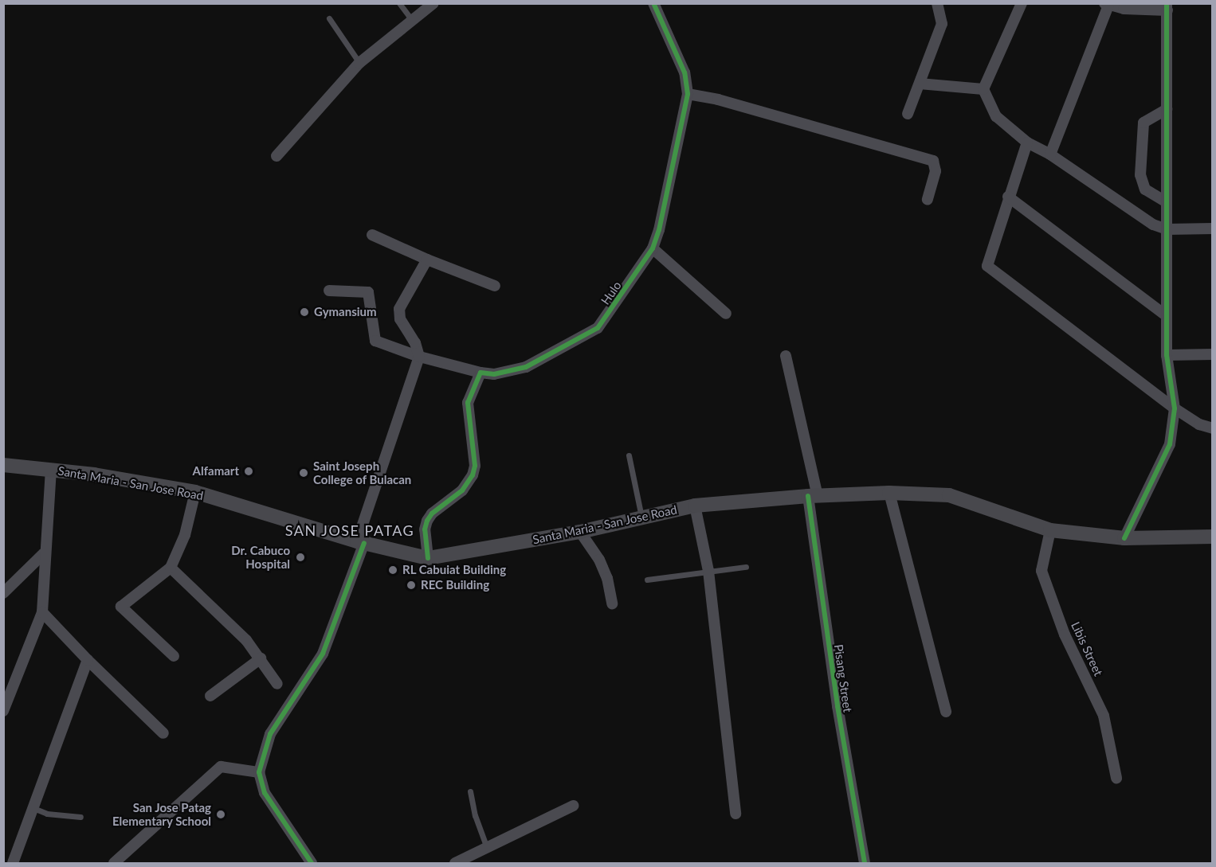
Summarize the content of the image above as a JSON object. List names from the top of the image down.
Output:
{
  "streets": {
    "main road": ["Santa Maria - San Jose Road"],
    "street": ["Hulo", "Libis Street", "Pisang Street"]
  },
  "crossings": [
    ["Santa Maria - San Jose Road", "Libis Street"],
    ["Santa Maria - San Jose Road", "Pisang Street"]
  ],
  "districts": ["SAN JOSE PATAG"],
  "places": [
    "Gymansium",
    "Alfamart",
    "Saint Joseph College of Bulacan",
    "Dr. Cabuco Hospital",
    "RL Cabuiat Building",
    "REC Building",
    "San Jose Patag Elementary School"
  ]
}
